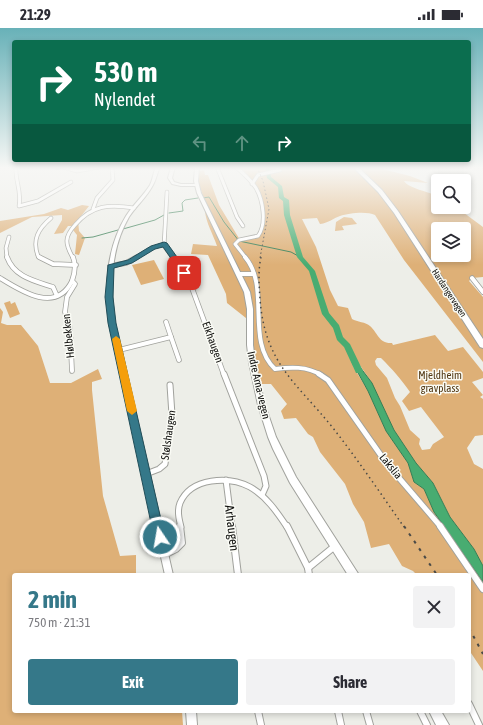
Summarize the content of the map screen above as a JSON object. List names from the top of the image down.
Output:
{
  "streets": {
    "main road": ["Hardangervegen", "Indre Arna-vegen"],
    "street": [
      "Hølbekken",
      "Eikhaugen",
      "Stølshaugen",
      "Lakslia",
      "Arhaugen"
    ]
  },
  "parks": ["Mjeldheim gravplass"],
  "page": {
    "status": "21:29",
    "turn": ["530 m", "Nylendet"],
    "heading": ["2 min", "750 m · 21:31"],
    "buttons": ["Exit", "Share"]
  }
}
